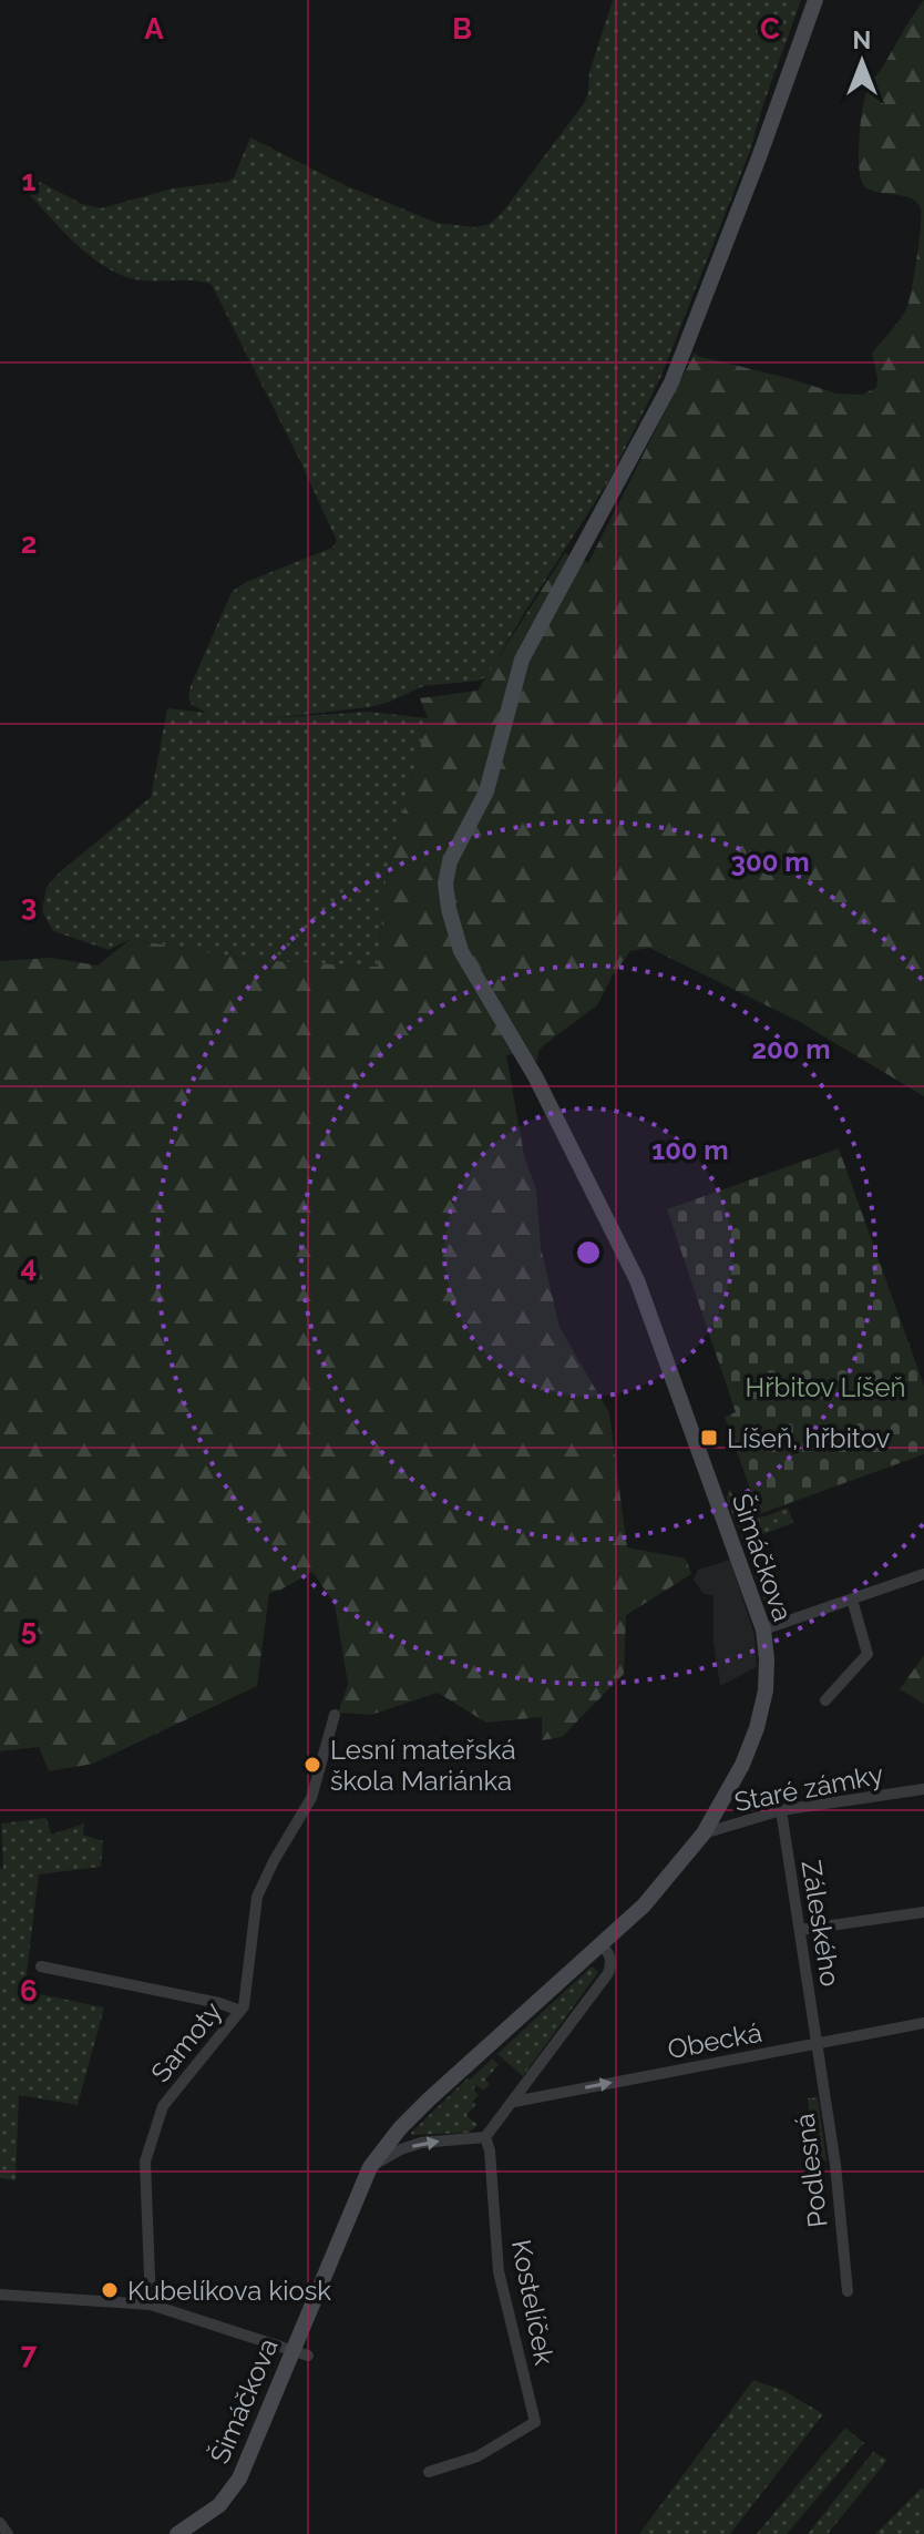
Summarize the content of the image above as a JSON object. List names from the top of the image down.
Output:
{
  "streets": {
    "street": [
      "Šimáčkova",
      "Staré zámky",
      "Záleského",
      "Obecká",
      "Samoty",
      "Podlesná",
      "Kostelíček"
    ]
  },
  "crossings": [
    ["Šimáčkova", "Staré zámky"],
    ["Staré zámky", "Záleského"],
    ["Záleského", "Obecká"],
    ["Záleského", "Podlesná"],
    ["Obecká", "Podlesná"]
  ],
  "one_way": ["Obecká"],
  "parks": ["Hřbitov Líšeň"],
  "places": {
    "transit": ["Líšeň, hřbitov"],
    "other": ["Lesní mateřská škola Mariánka", "Kubelíkova kiosk"]
  },
  "north": "top",
  "grid": {
    "columns": ["A", "B", "C"],
    "rows": [
      "1",
      "2",
      "3",
      "4",
      "5",
      "6",
      "7"
    ]
  },
  "rings": ["300 m", "200 m", "100 m"]
}
